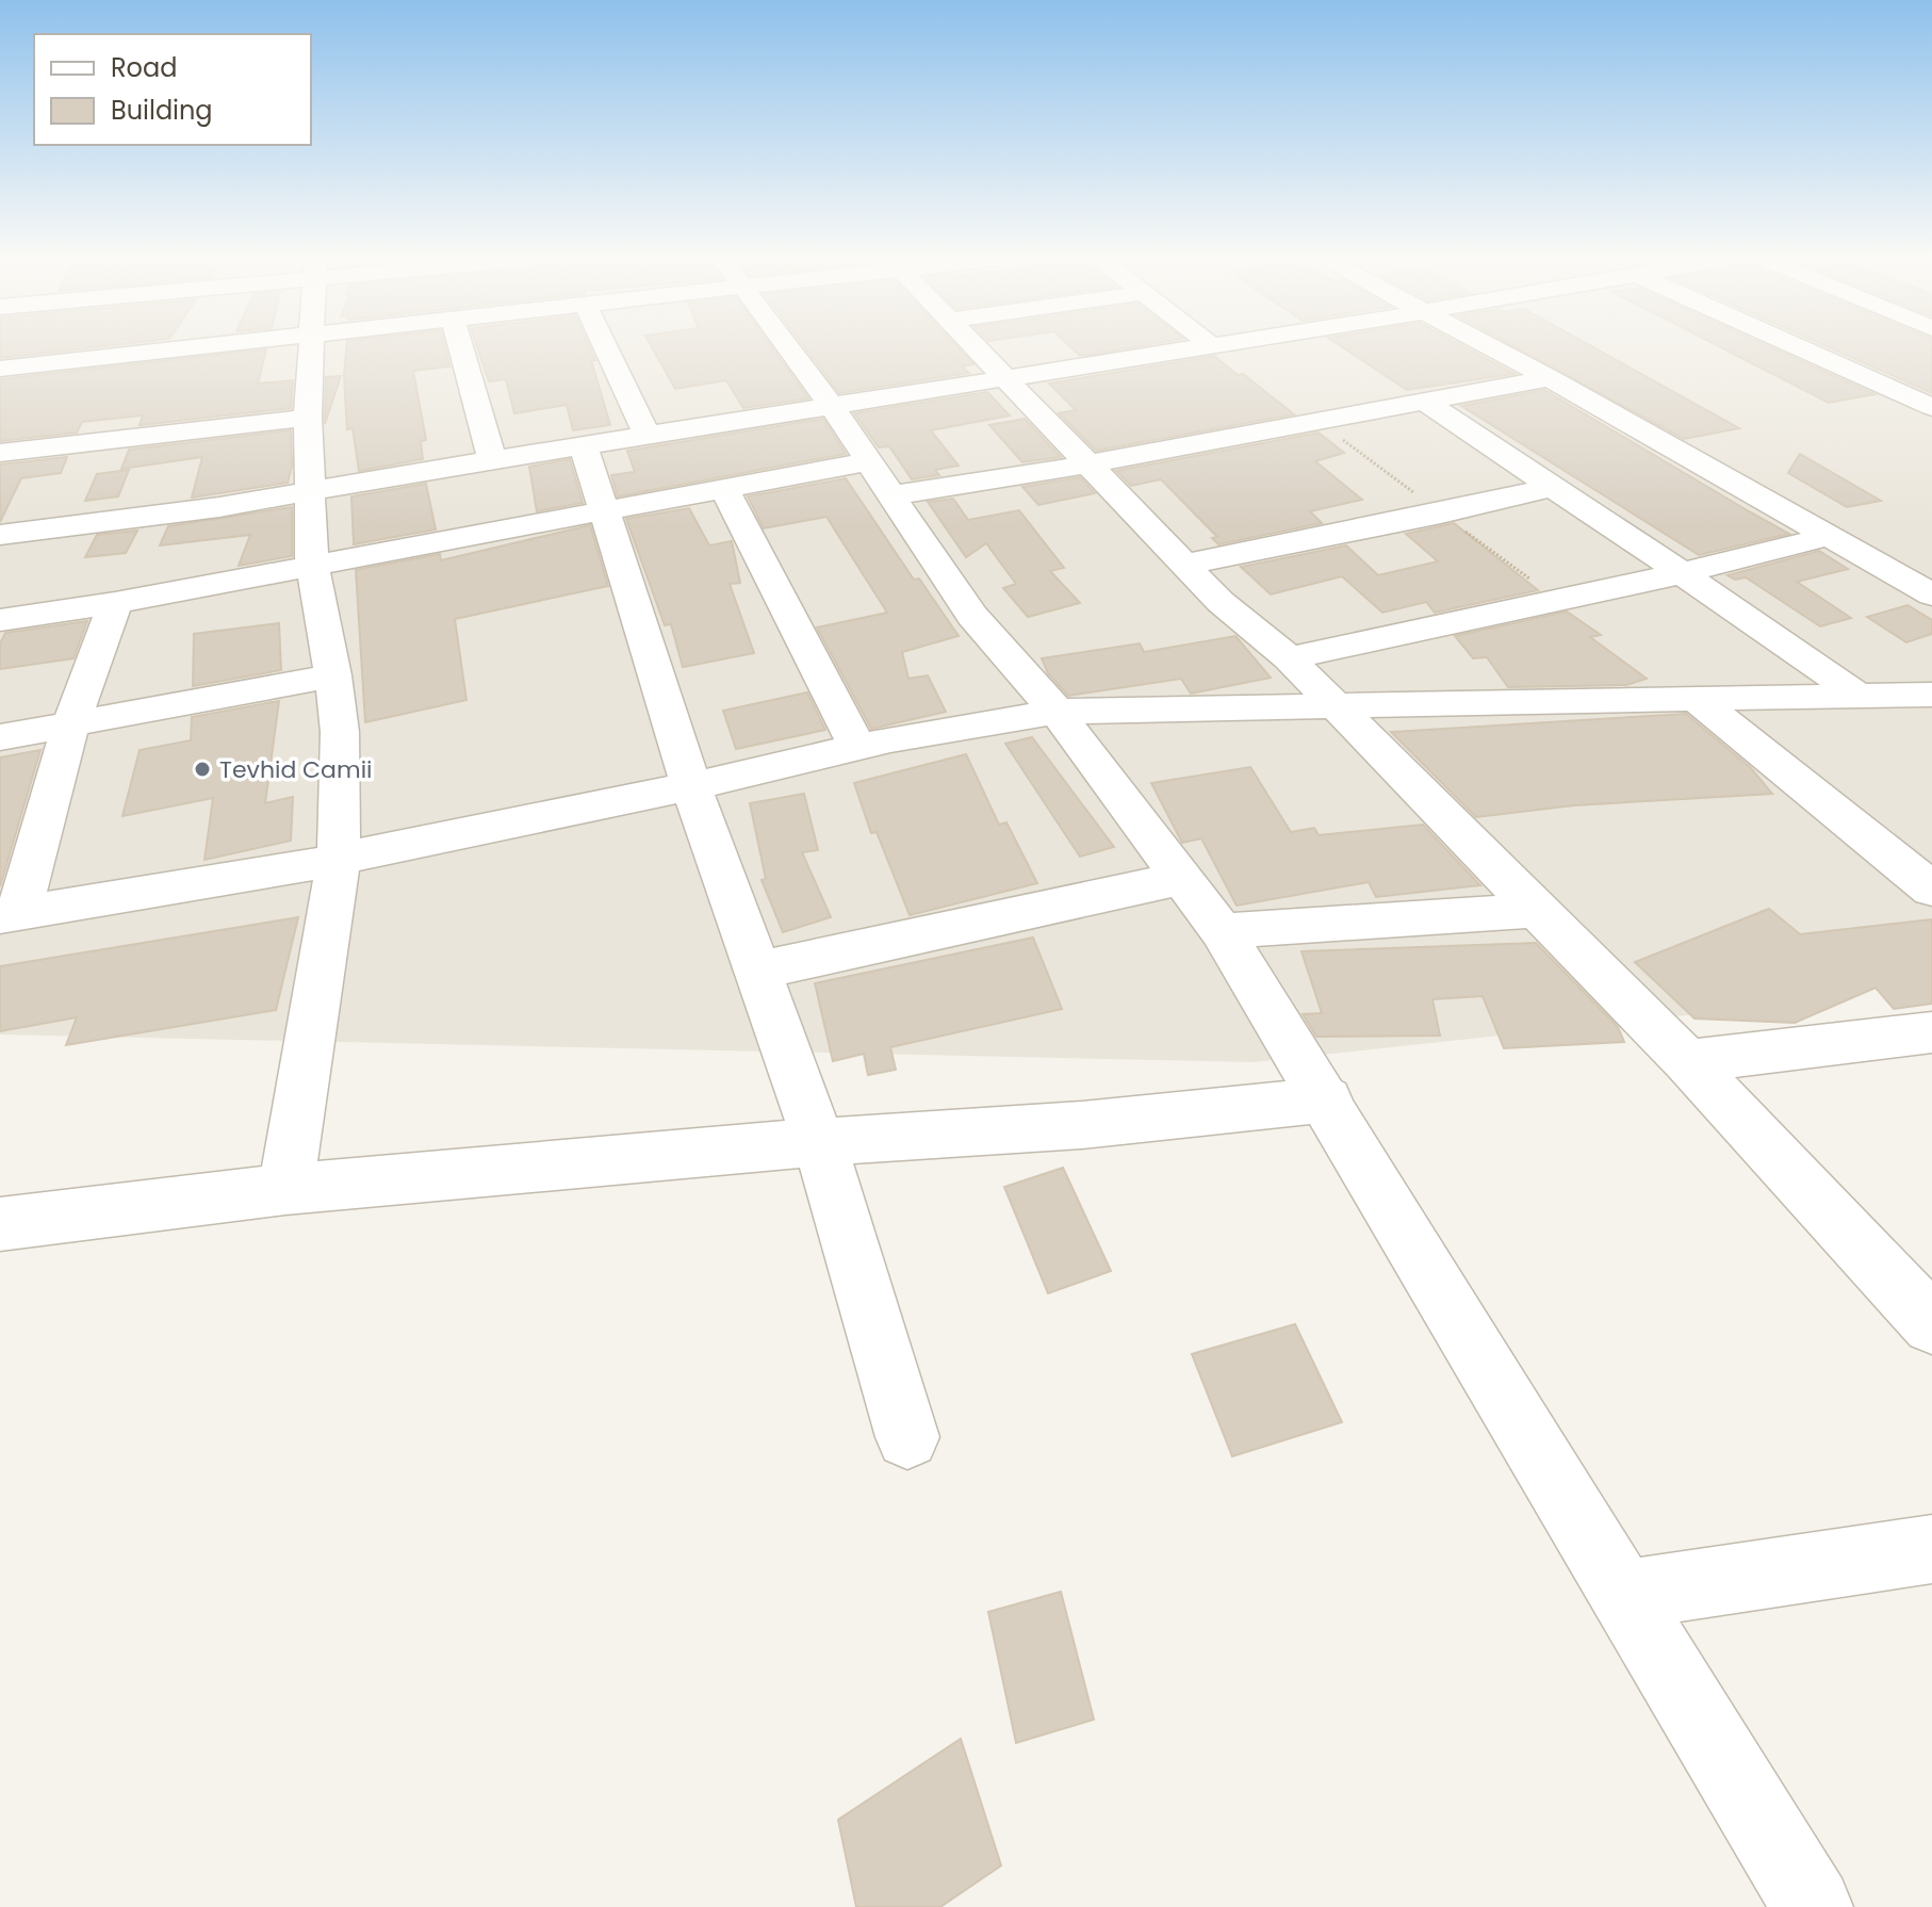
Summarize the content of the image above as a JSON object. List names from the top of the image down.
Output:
{
  "places": ["Tevhid Camii"],
  "legend": ["Road", "Building"]
}
